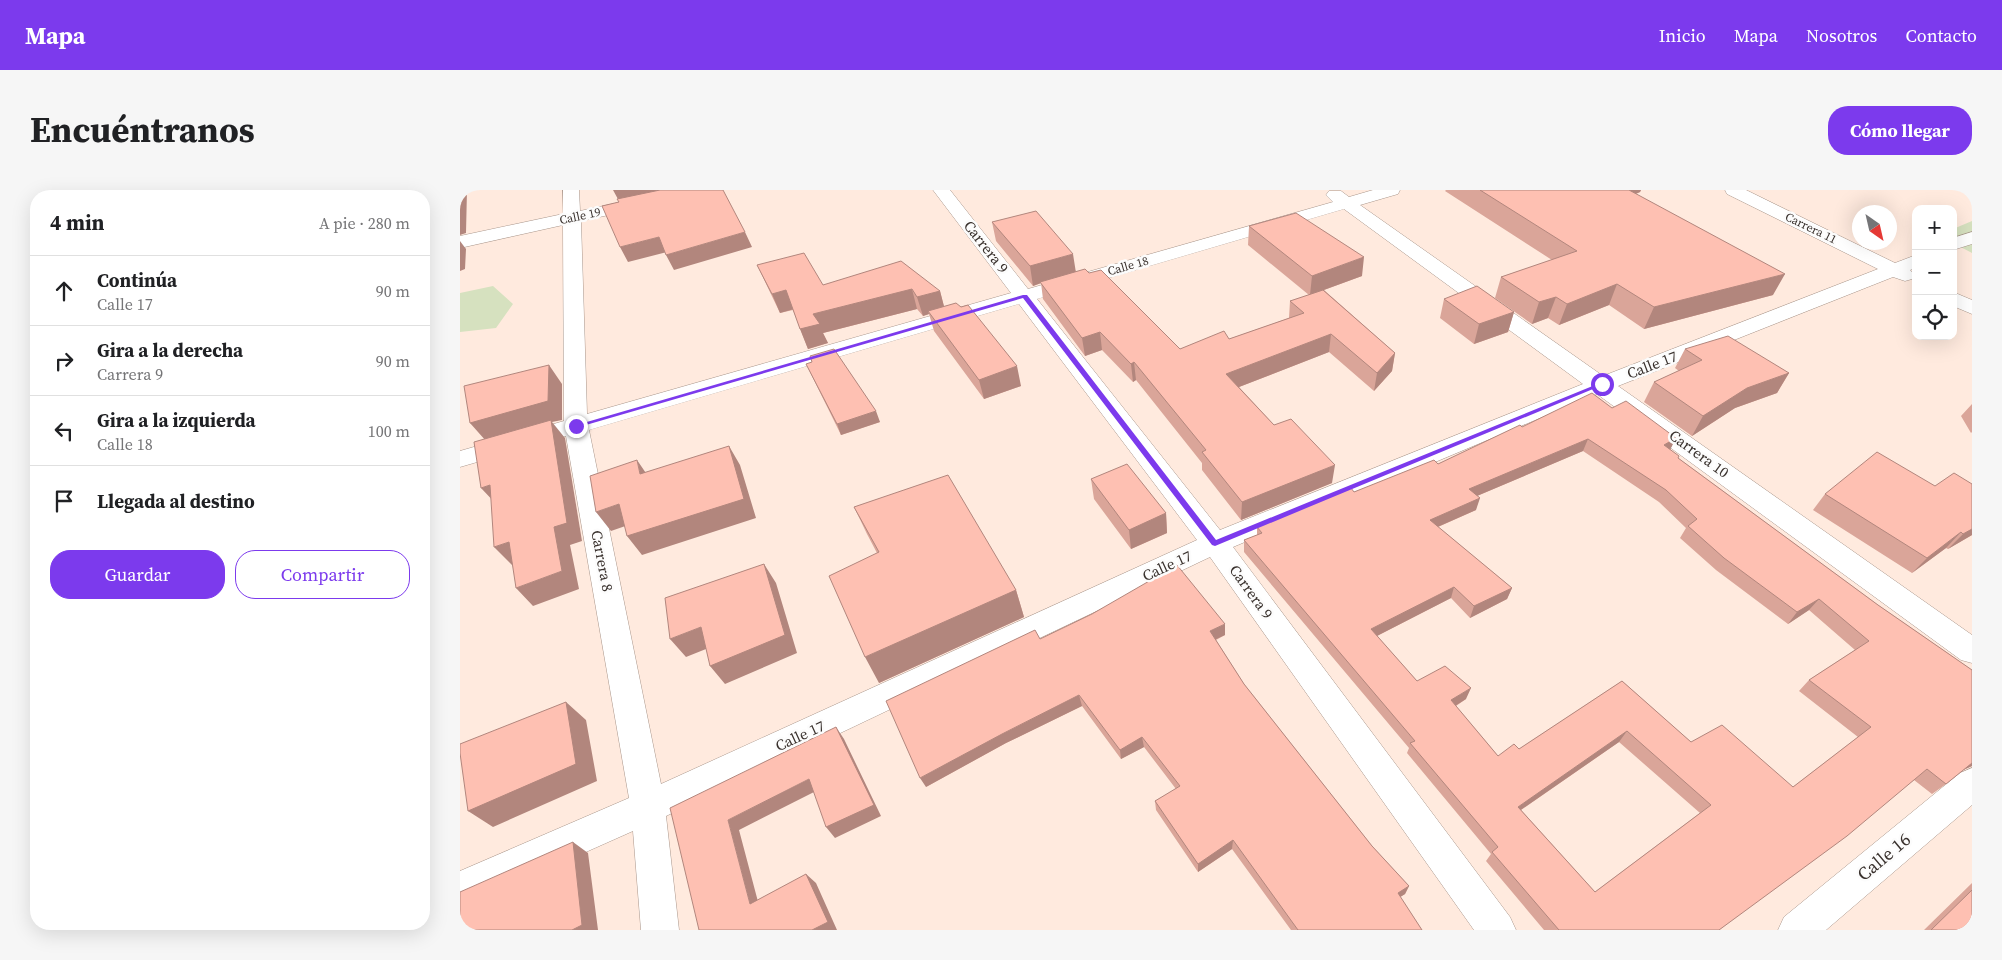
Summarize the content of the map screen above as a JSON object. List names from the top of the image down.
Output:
{
  "streets": {
    "street": [
      "Calle 19",
      "Carrera 11",
      "Carrera 9",
      "Calle 18",
      "Calle 17",
      "Carrera 10",
      "Carrera 8",
      "Calle 16"
    ]
  },
  "crossings": [
    ["Calle 19", "Carrera 8"],
    ["Carrera 11", "Calle 17"],
    ["Carrera 9", "Calle 18"],
    ["Carrera 9", "Calle 17"],
    ["Calle 18", "Carrera 10"],
    ["Calle 18", "Carrera 8"],
    ["Calle 17", "Carrera 10"],
    ["Calle 17", "Carrera 8"]
  ],
  "north": "bottom right",
  "page": {
    "header": "Mapa",
    "nav": [
      "Inicio",
      "Mapa",
      "Nosotros",
      "Contacto"
    ],
    "title": "Encuéntranos",
    "buttons": [
      "Cómo llegar",
      ["Guardar", "Compartir"]
    ],
    "heading": ["4 min", "A pie · 280 m"],
    "map_buttons": ["+", "−"],
    "list": [
      ["Continúa", "Calle 17", "90 m"],
      ["Gira a la derecha", "Carrera 9", "90 m"],
      ["Gira a la izquierda", "Calle 18", "100 m"],
      "Llegada al destino"
    ]
  }
}
